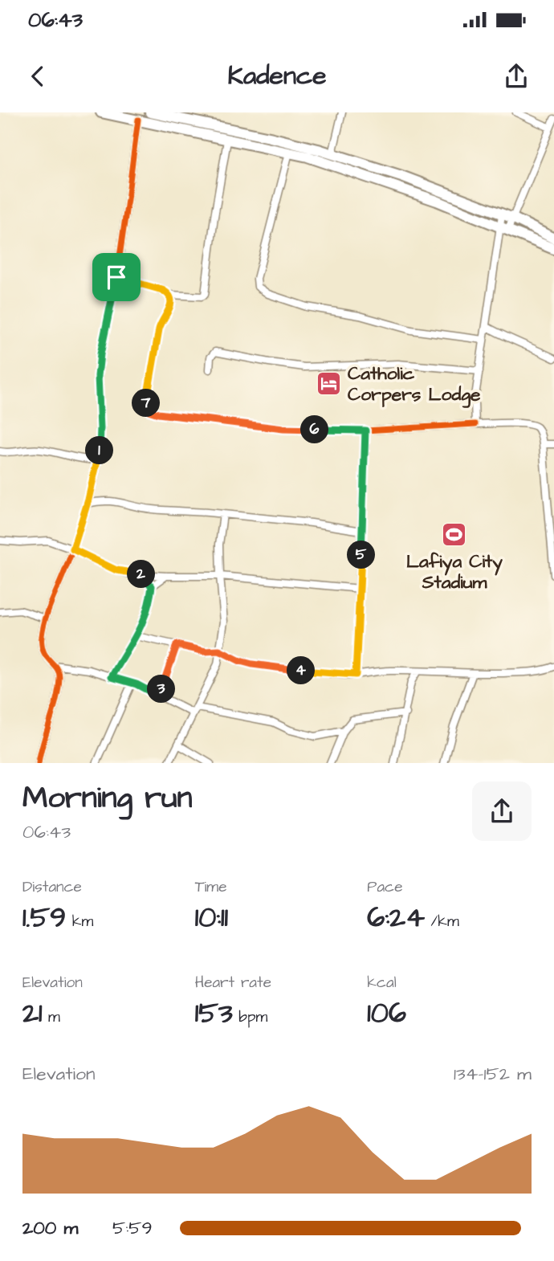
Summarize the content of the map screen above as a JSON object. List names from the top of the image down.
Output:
{
  "places": {
    "hotel": ["Catholic Corpers Lodge"],
    "sports": ["Lafiya City Stadium"]
  },
  "page": {
    "status": "06:43",
    "header": "Kadence",
    "pins": [
      "7",
      "6",
      "1",
      "5",
      "2",
      "4",
      "3"
    ],
    "heading": ["Morning run", "06:43"],
    "stats": [
      ["Distance", "1.59 km"],
      ["Time", "10:11"],
      ["Pace", "6:24 /km"],
      ["Elevation", "21 m"],
      ["Heart rate", "153 bpm"],
      ["kcal", "106"]
    ],
    "chart": ["Elevation", "134–152 m"],
    "list": [
      {
        "name": "200 m",
        "note": "5:59"
      }
    ]
  }
}
